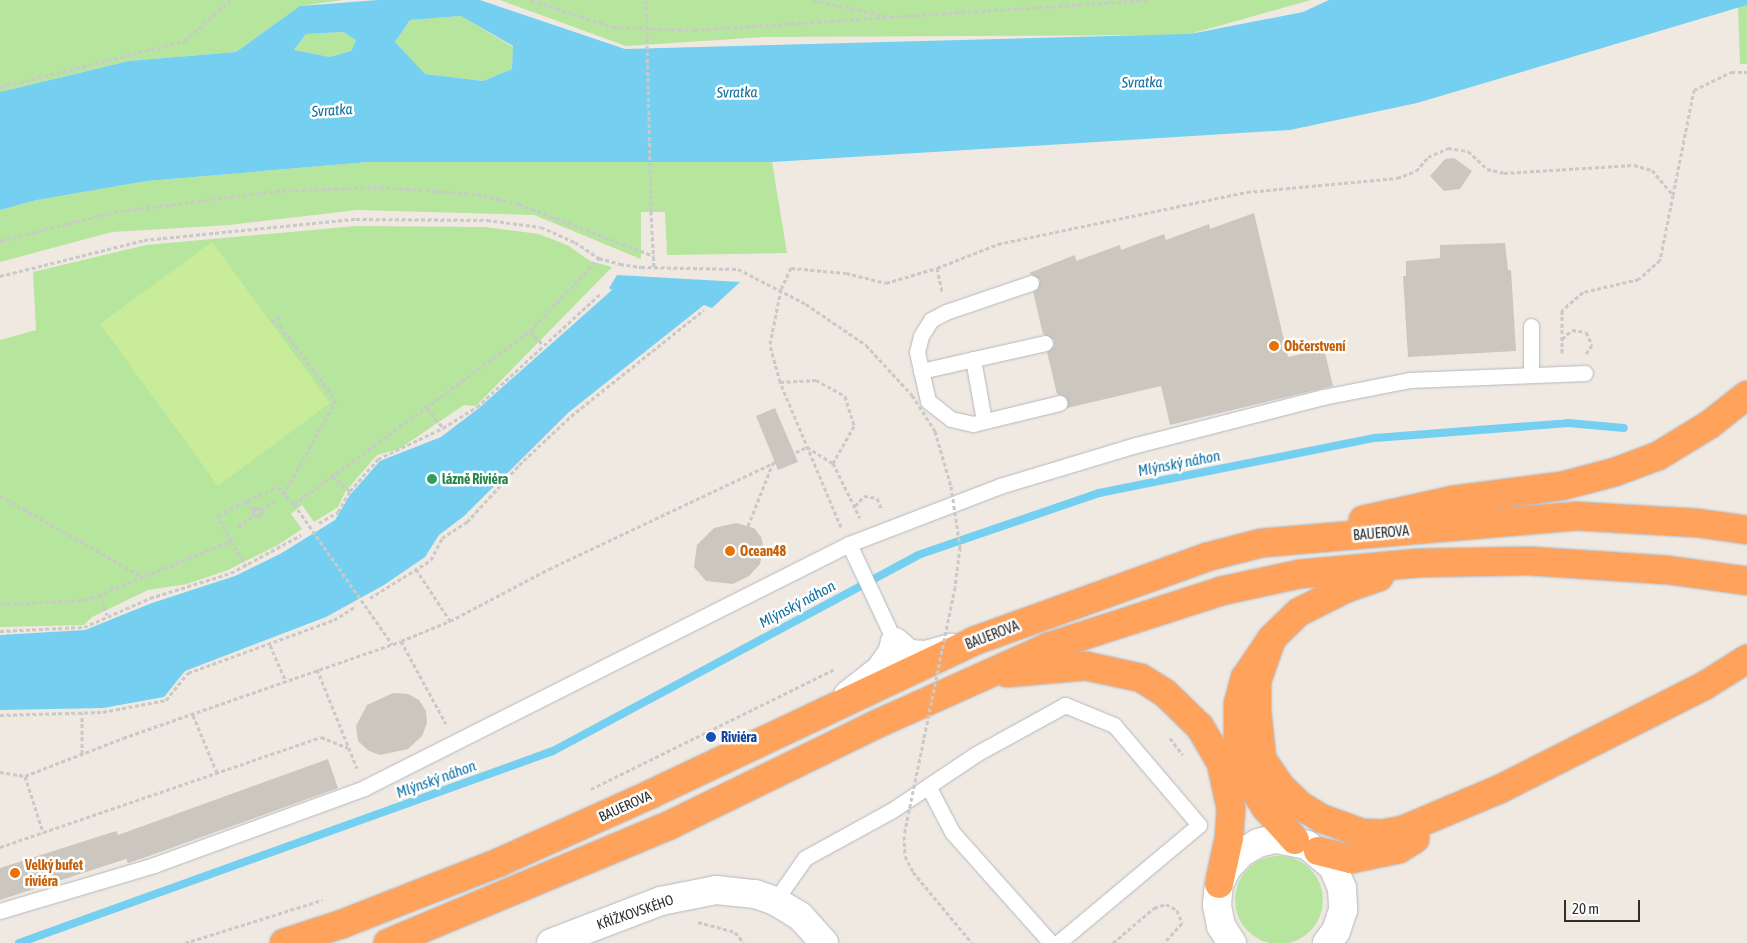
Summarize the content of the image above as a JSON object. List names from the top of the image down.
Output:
{
  "streets": {
    "highway": ["BAUEROVA"],
    "street": ["KŘÍŽKOVSKÉHO"]
  },
  "water": ["Svratka", "Mlýnský náhon"],
  "places": [
    "Občerstvení",
    "lázně Riviéra",
    "Ocean48",
    "Riviéra",
    "Velký bufet riviéra"
  ],
  "scale_bar": "20 m"
}
